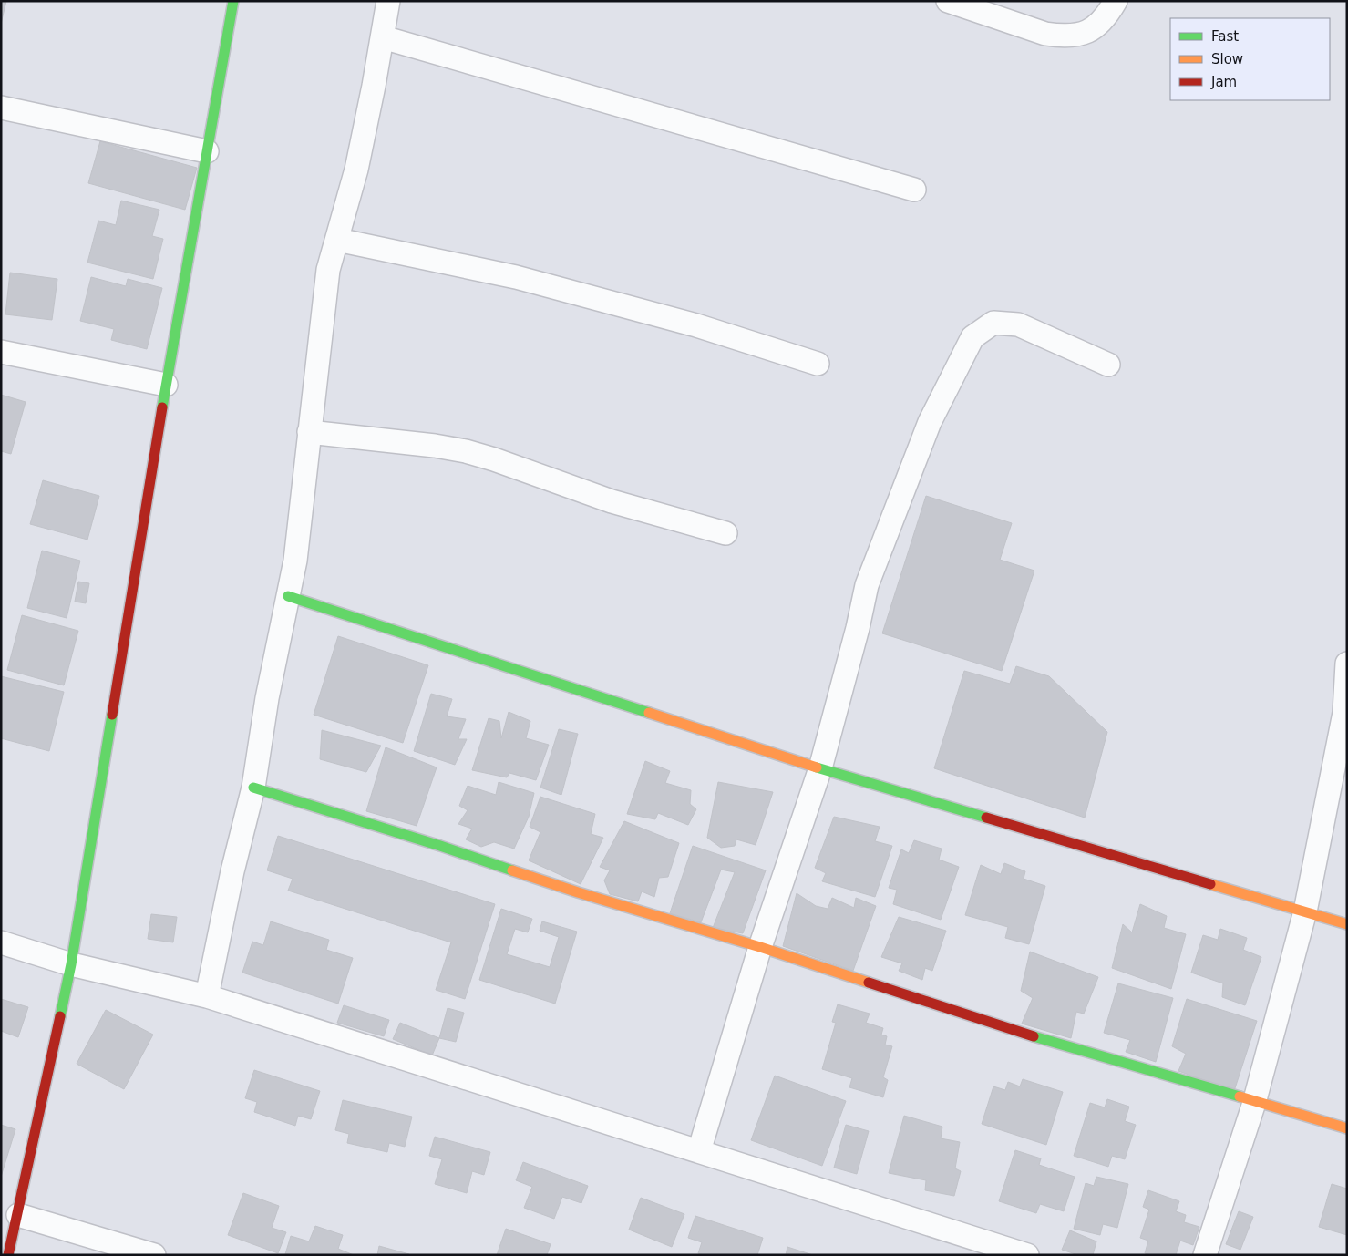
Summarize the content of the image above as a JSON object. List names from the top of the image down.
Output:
{
  "legend": ["Fast", "Slow", "Jam"]
}
